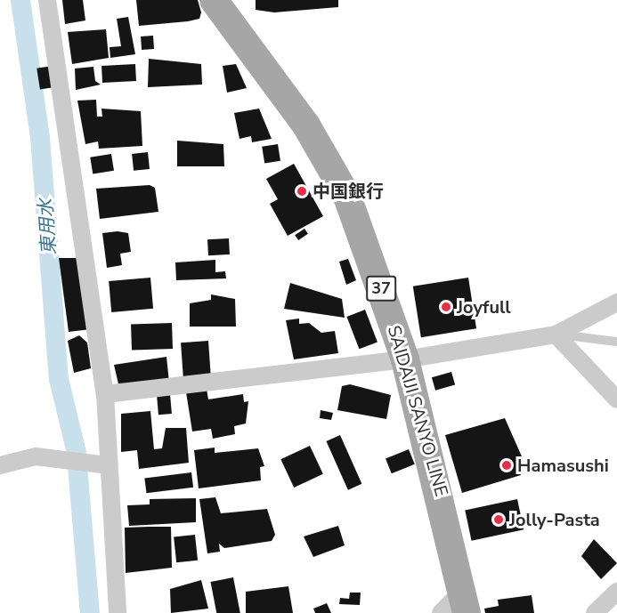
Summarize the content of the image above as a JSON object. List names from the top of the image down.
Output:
{
  "streets": {
    "main road": ["37", "SAIDAIJI SANYO LINE"]
  },
  "water": ["東用水"],
  "places": [
    "中国銀行",
    "Joyfull",
    "Hamasushi",
    "Jolly-Pasta"
  ]
}
